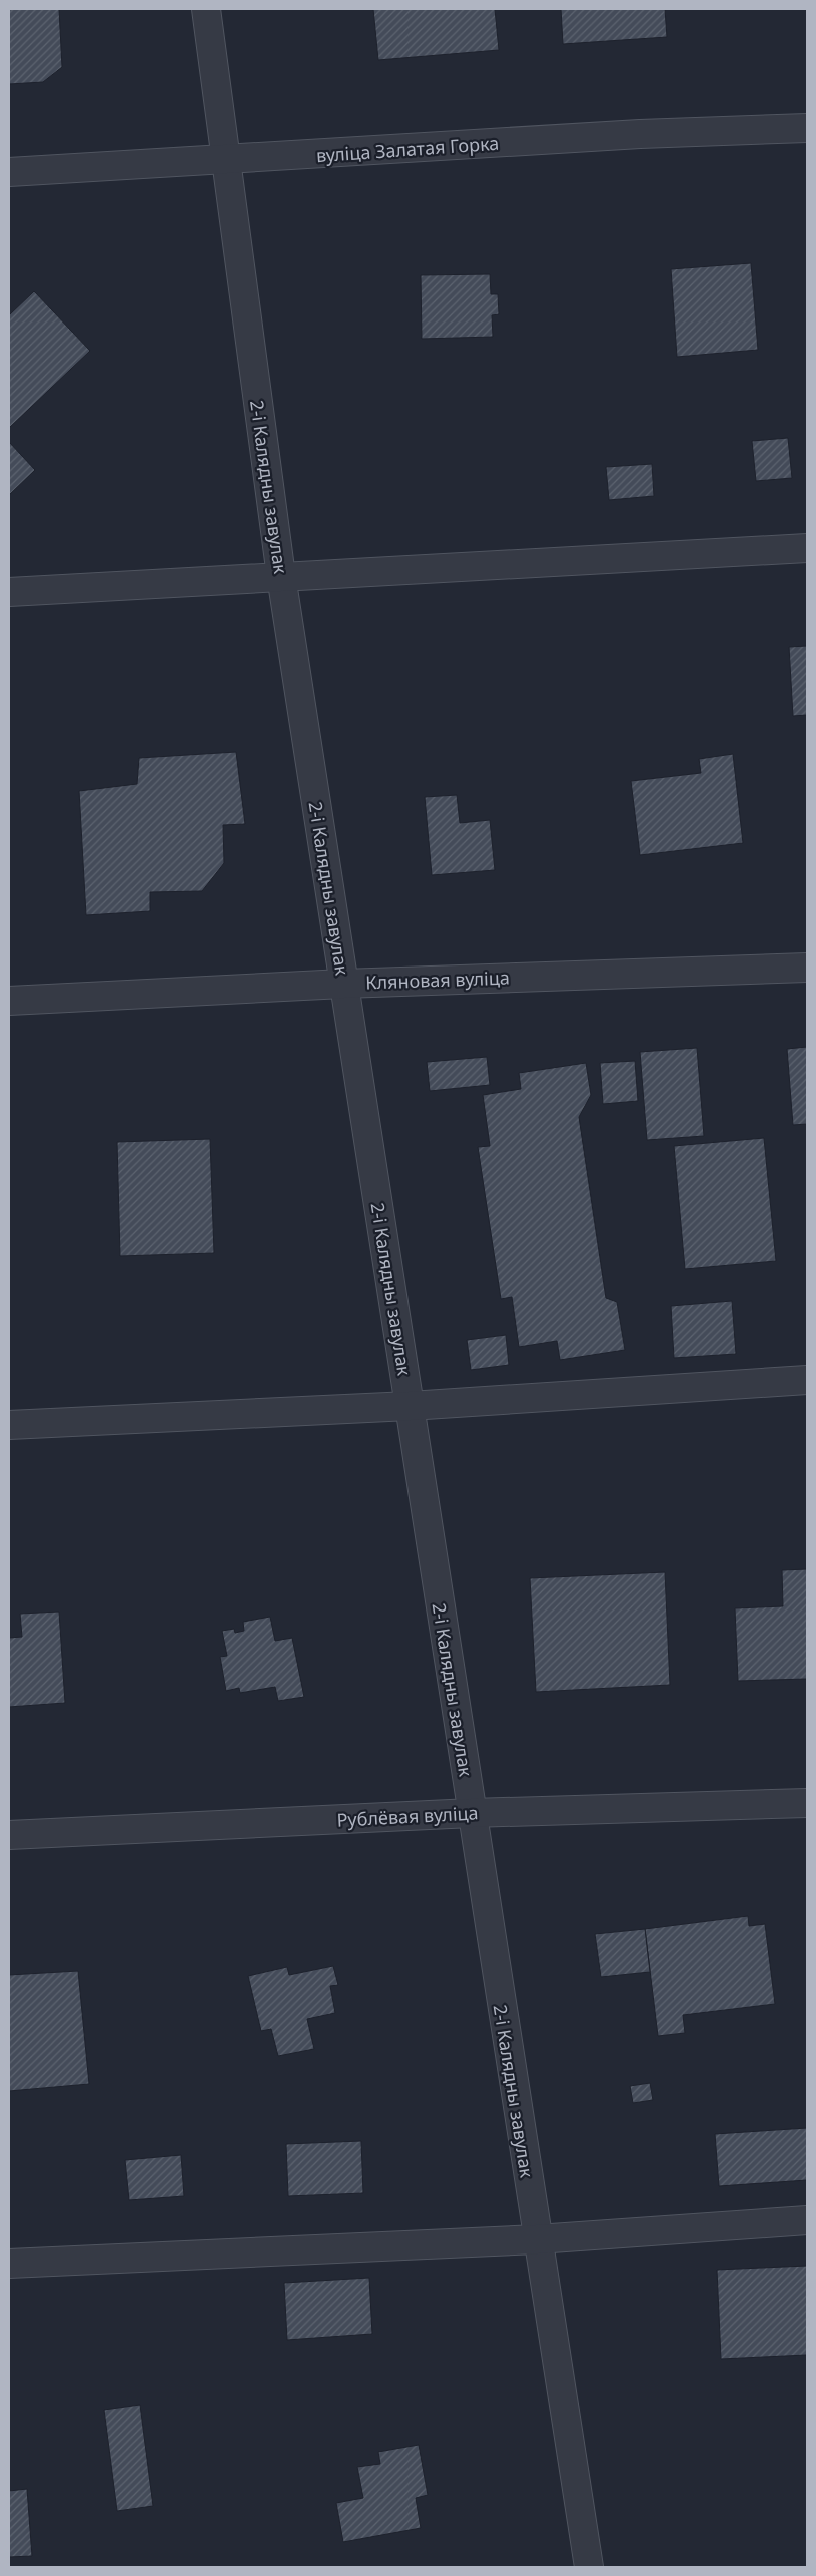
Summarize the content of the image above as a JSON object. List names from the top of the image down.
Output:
{
  "streets": {
    "street": [
      "вуліца Залатая Горка",
      "2-і Калядны завулак",
      "Кляновая вуліца",
      "Рублёвая вуліца"
    ]
  },
  "crossings": [
    ["вуліца Залатая Горка", "2-і Калядны завулак"],
    ["2-і Калядны завулак", "Кляновая вуліца"],
    ["2-і Калядны завулак", "Рублёвая вуліца"]
  ]
}
